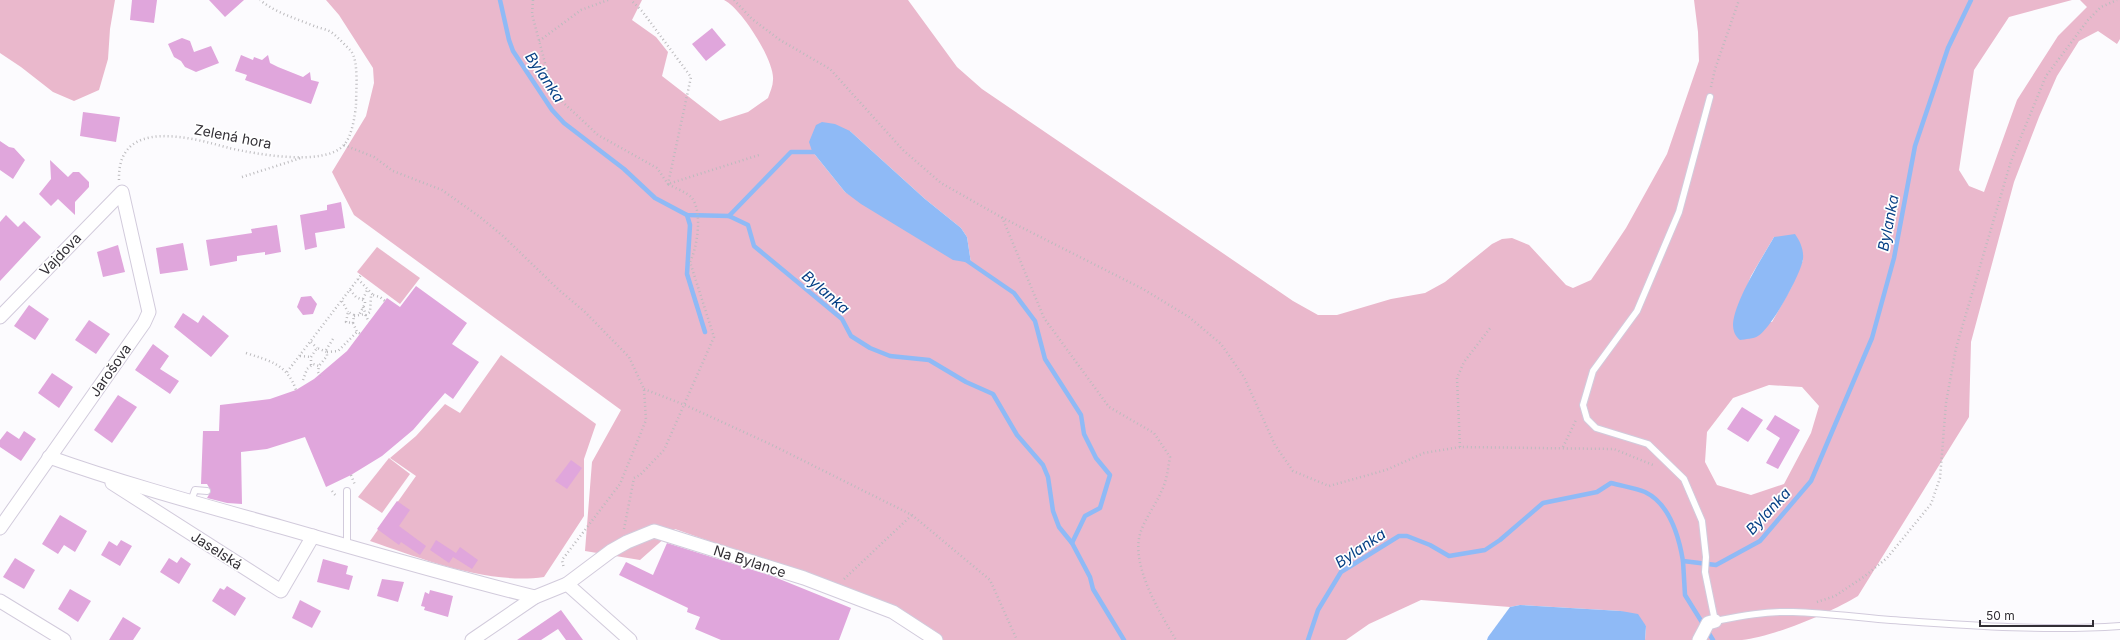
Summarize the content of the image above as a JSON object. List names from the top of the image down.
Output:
{
  "streets": {
    "street": [
      "Vajdova",
      "Jarošova",
      "Jaselská",
      "Na Bylance"
    ],
    "path": ["Zelená hora"]
  },
  "crossings": [
    ["Zelená hora", "Vajdova"],
    ["Zelená hora", "Jarošova"],
    ["Vajdova", "Jarošova"],
    ["Jarošova", "Jaselská"],
    ["Jaselská", "Na Bylance"]
  ],
  "water": ["Bylanka"],
  "scale_bar": "50 m"
}
